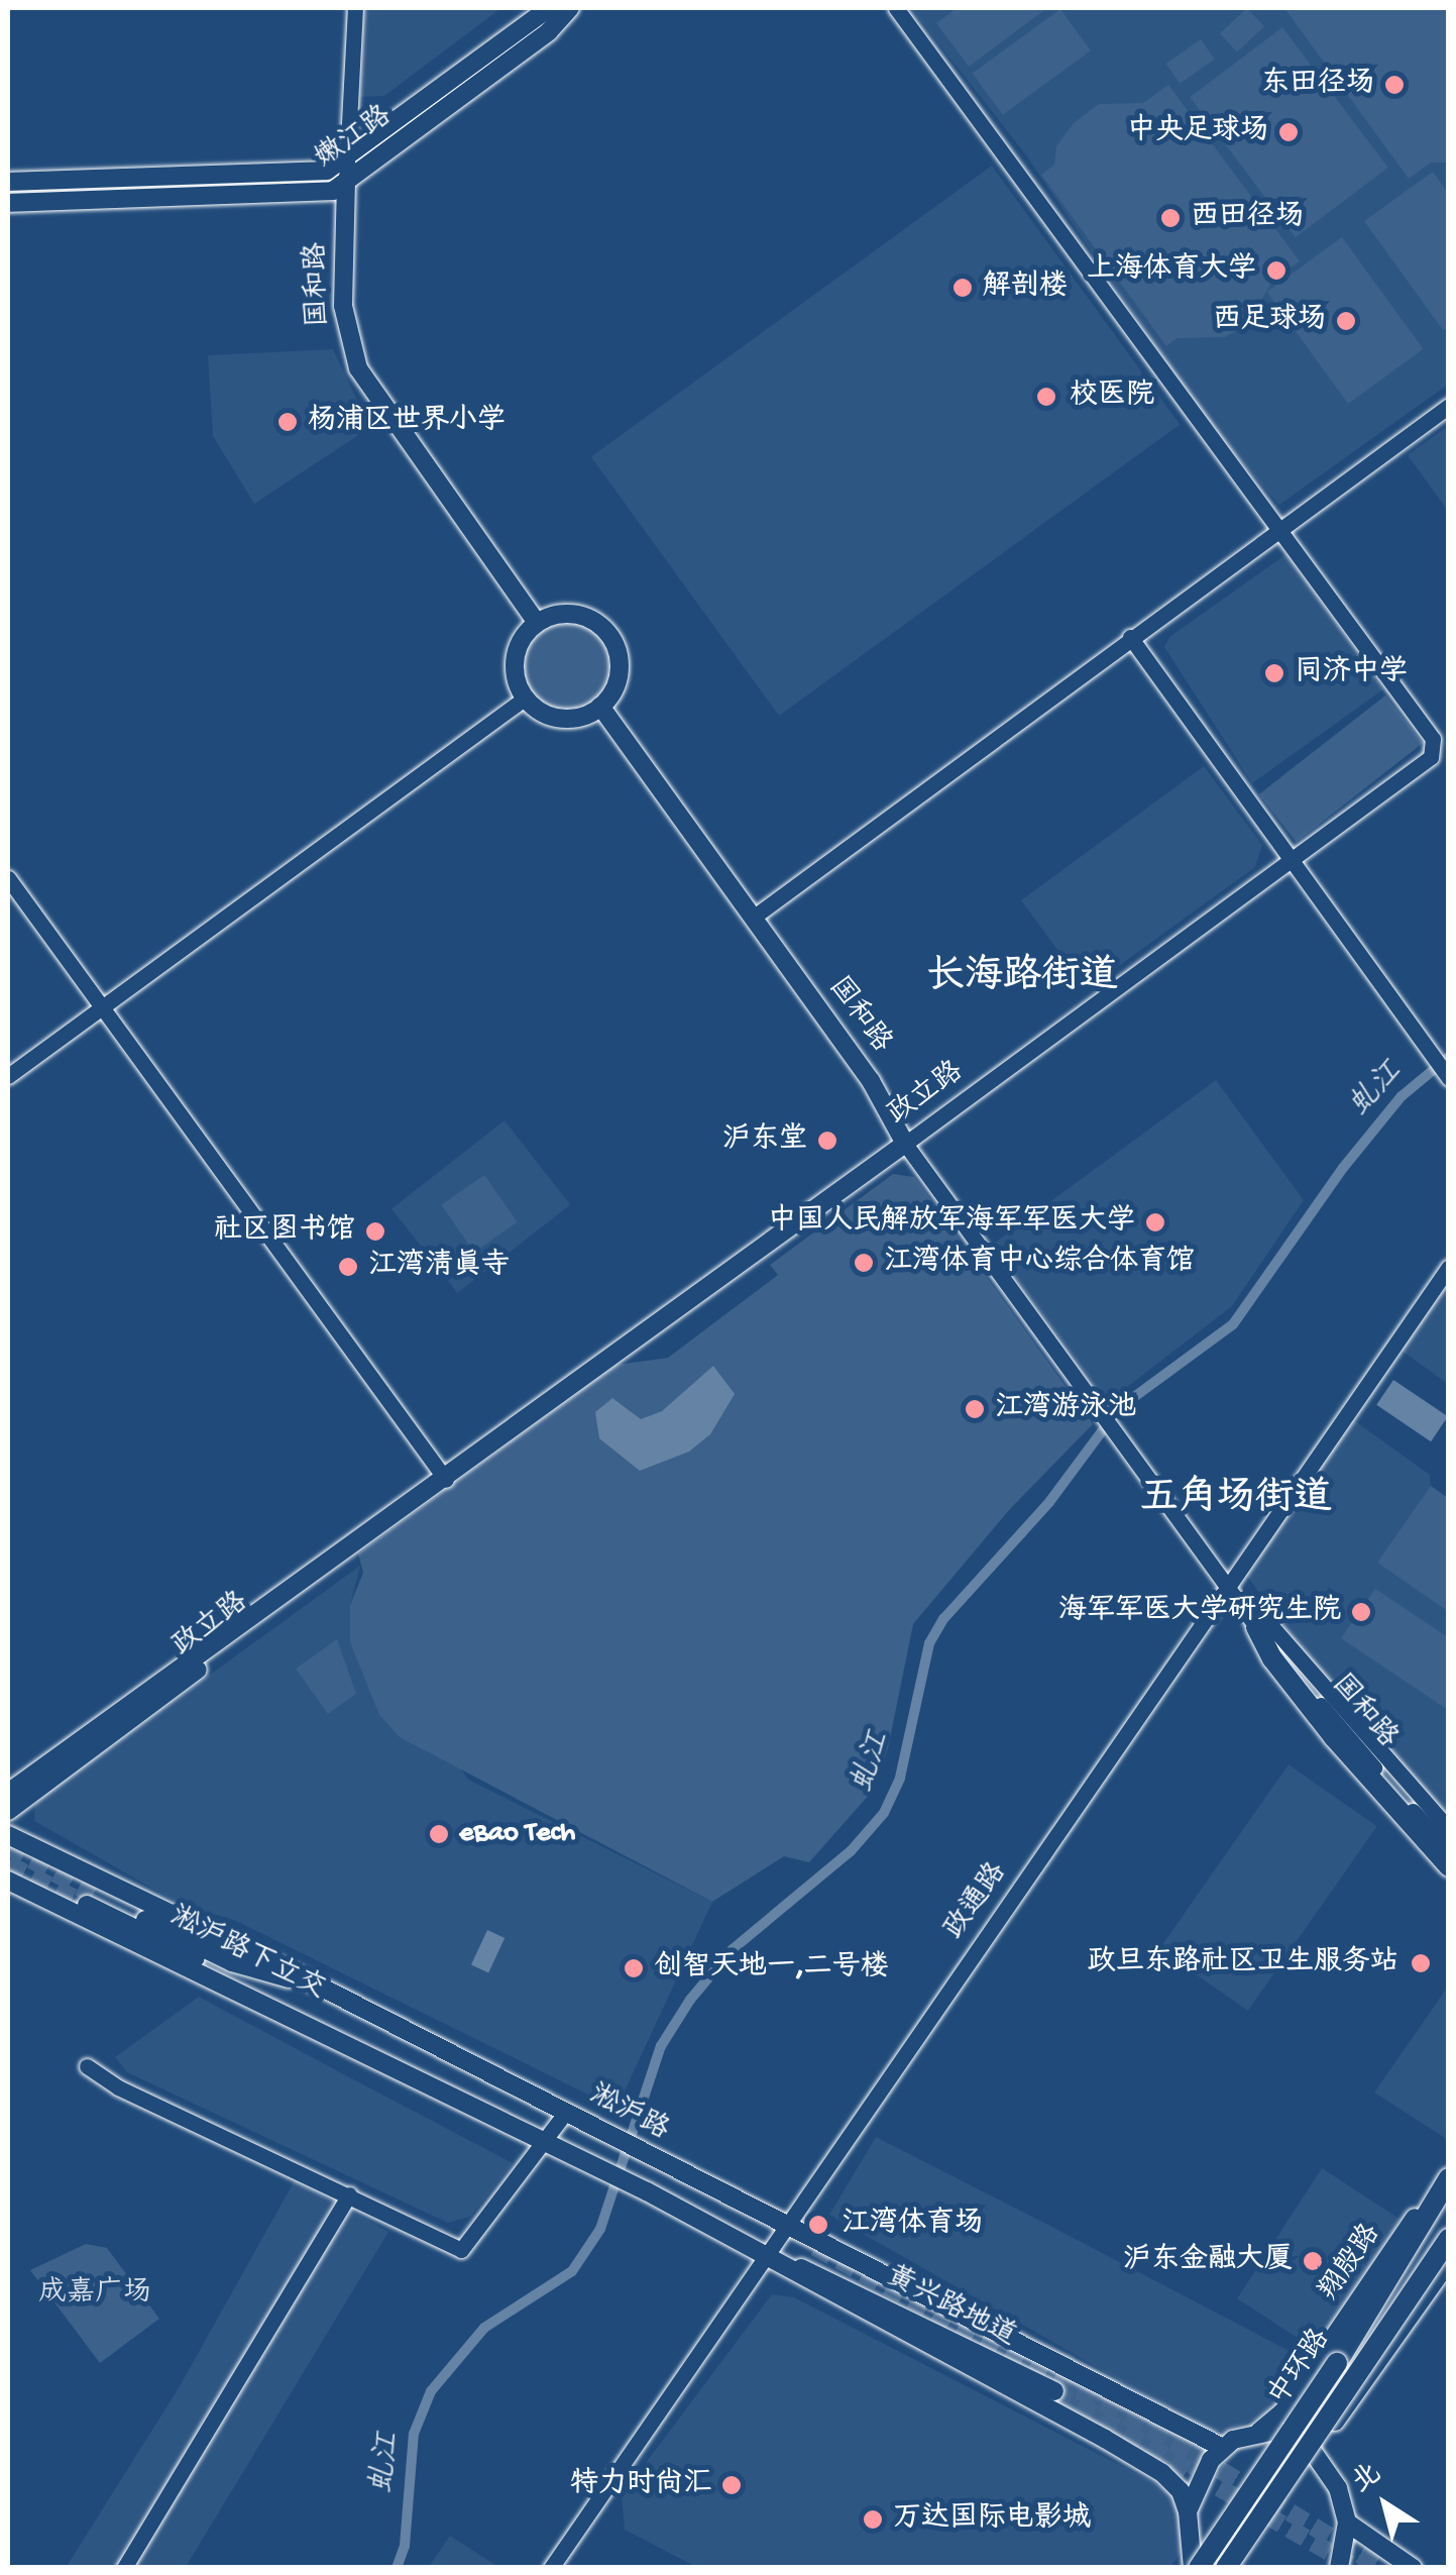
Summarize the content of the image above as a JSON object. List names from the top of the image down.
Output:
{
  "streets": {
    "highway": ["中环路"],
    "main road": [
      "嫩江路",
      "国和路",
      "政立路",
      "淞沪路下立交",
      "淞沪路",
      "翔殷路",
      "黄兴路地道"
    ],
    "street": ["政通路"]
  },
  "crossings": [
    ["嫩江路", "国和路"],
    ["国和路", "政立路"],
    ["国和路", "政通路"],
    ["政通路", "淞沪路"],
    ["政通路", "黄兴路地道"],
    ["淞沪路下立交", "淞沪路"]
  ],
  "districts": ["长海路街道", "五角场街道"],
  "water": ["虬江"],
  "parks": ["成嘉广场"],
  "places": [
    "东田径场",
    "中央足球场",
    "西田径场",
    "上海体育大学",
    "解剖楼",
    "西足球场",
    "校医院",
    "杨浦区世界小学",
    "同济中学",
    "沪东堂",
    "中国人民解放军海军军医大学",
    "社区图书馆",
    "江湾体育中心综合体育馆",
    "江湾清真寺",
    "江湾游泳池",
    "海军军医大学研究生院",
    "eBao Tech",
    "政旦东路社区卫生服务站",
    "创智天地一,二号楼",
    "江湾体育场",
    "沪东金融大厦",
    "特力时尚汇",
    "万达国际电影城"
  ],
  "north": "top left"
}
